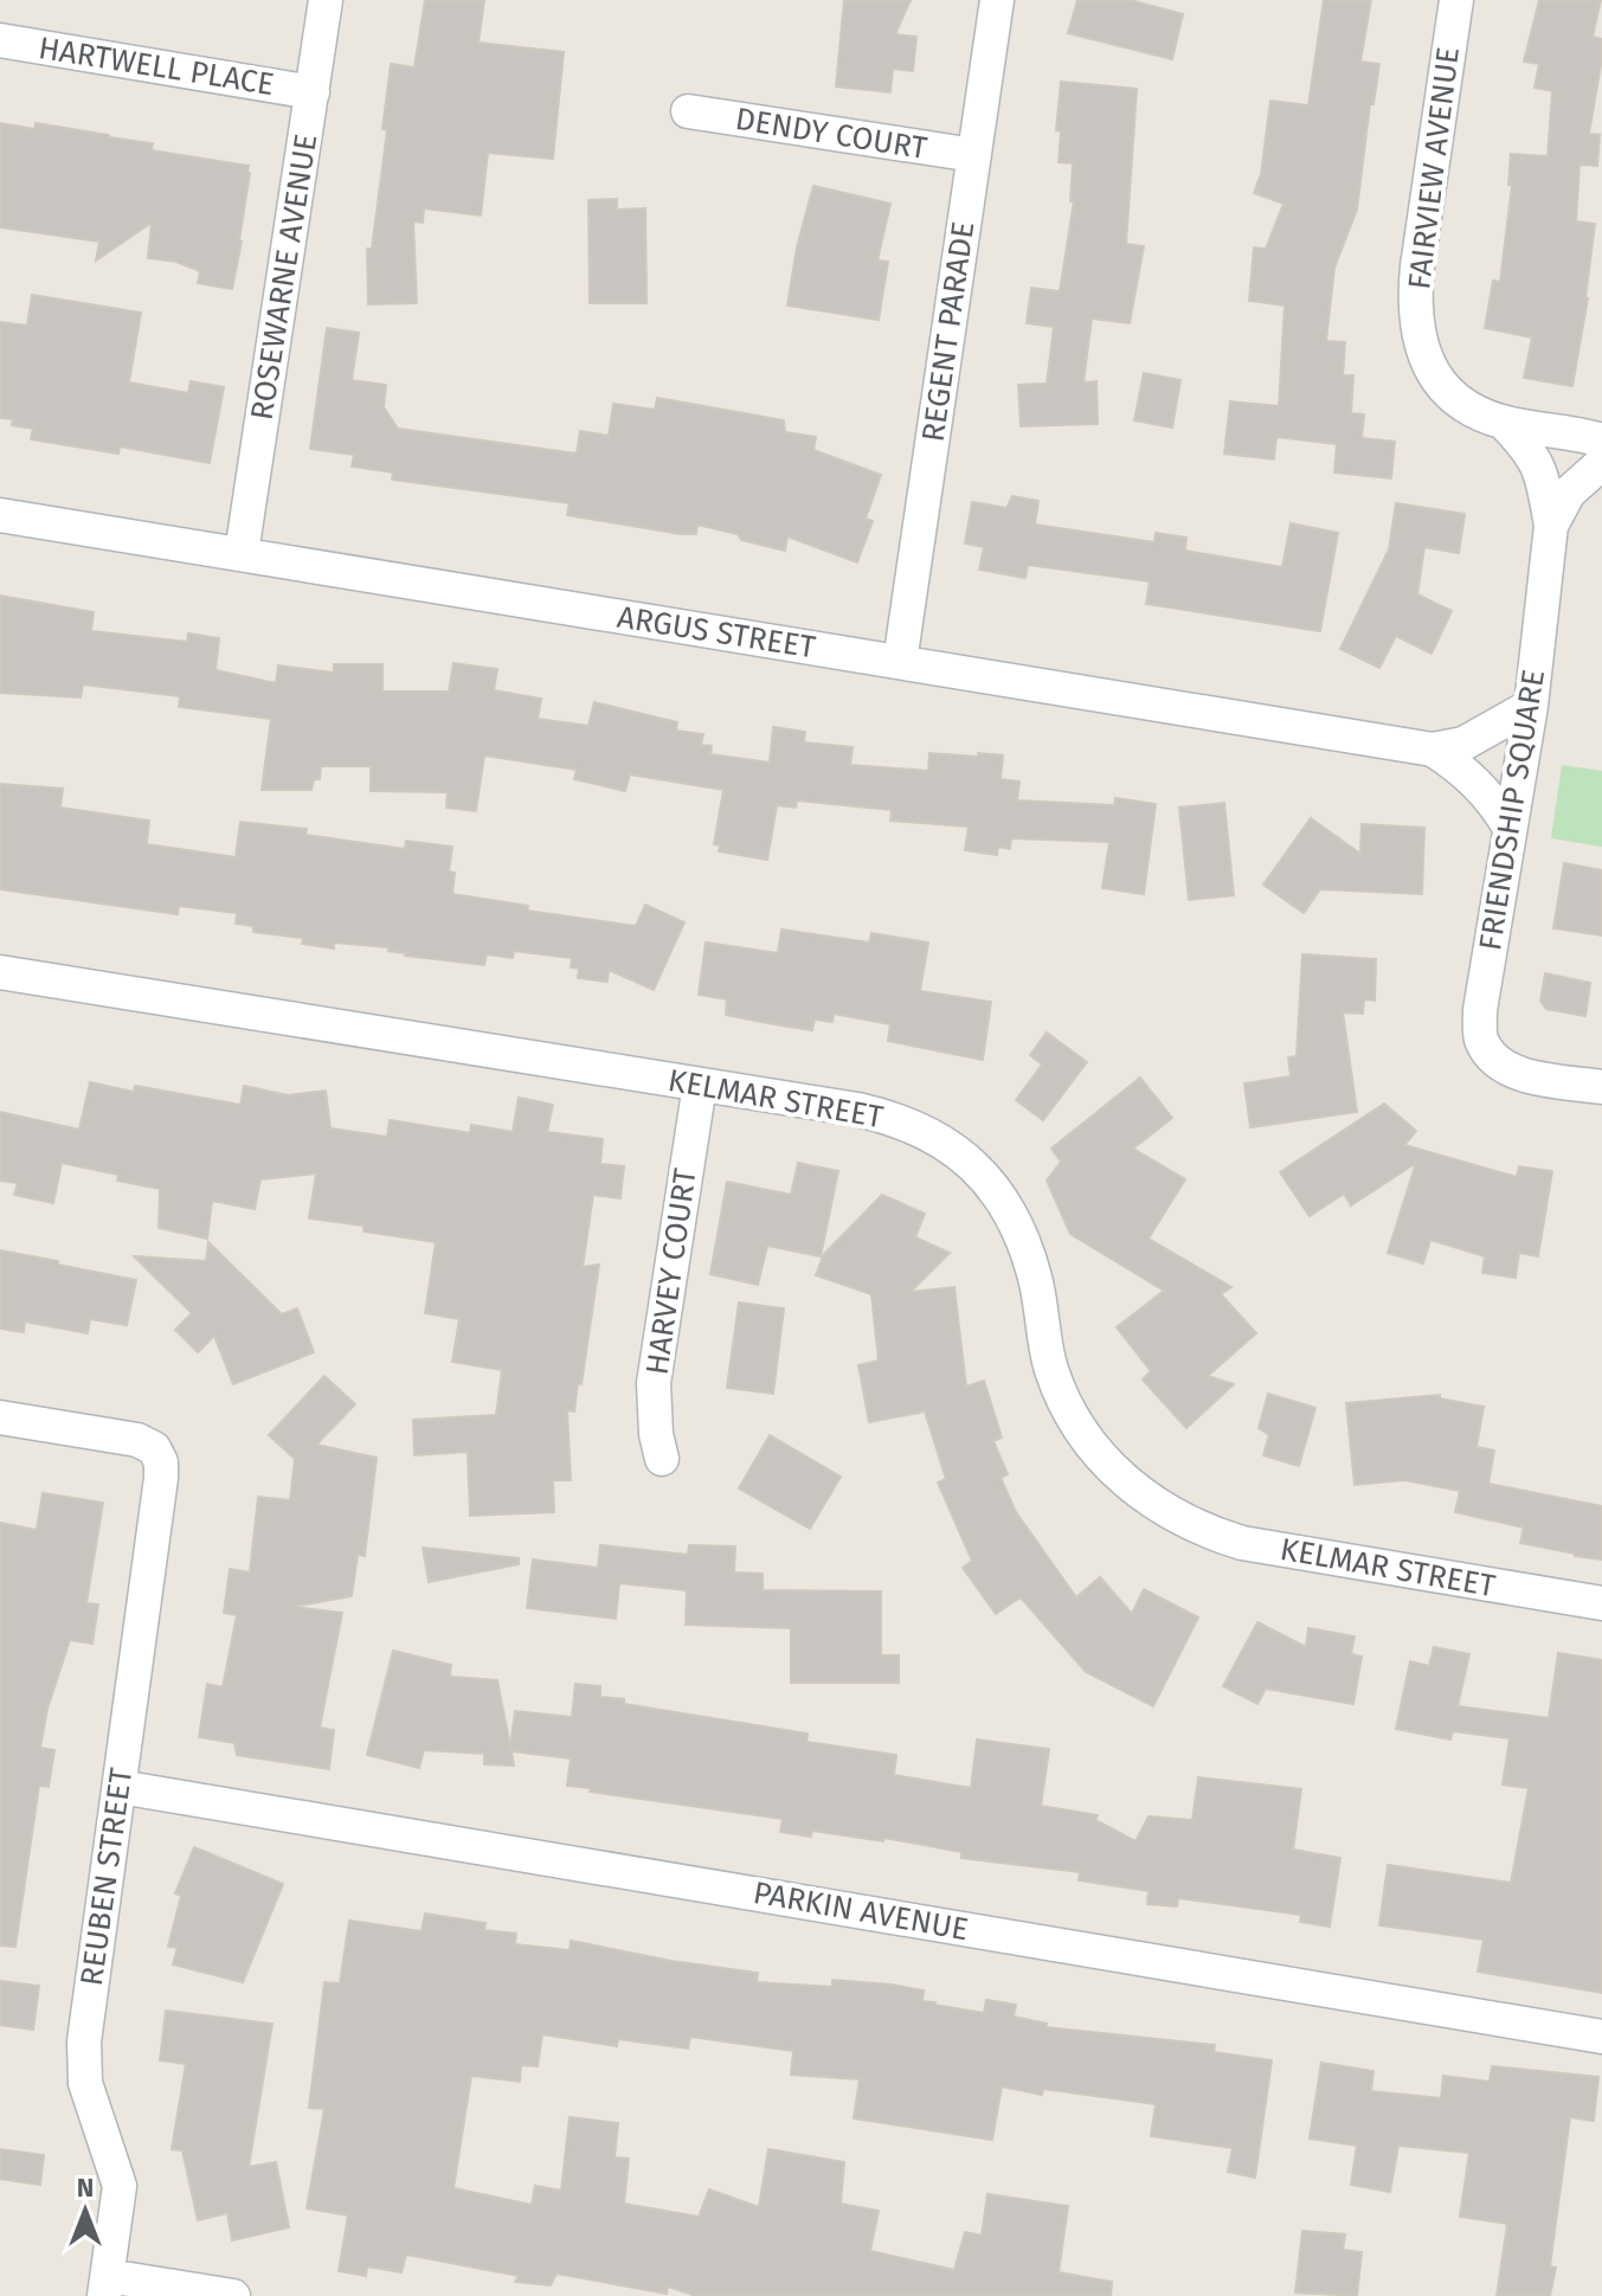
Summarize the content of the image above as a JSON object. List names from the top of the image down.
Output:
{
  "streets": {
    "street": [
      "HARTWELL PLACE",
      "DENDY COURT",
      "FAIRVIEW AVENUE",
      "ROSEWARNE AVENUE",
      "REGENT PARADE",
      "ARGUS STREET",
      "FRIENDSHIP SQUARE",
      "KELMAR STREET",
      "HARVEY COURT",
      "REUBEN STREET",
      "PARKIN AVENUE"
    ]
  },
  "crossings": [
    ["HARTWELL PLACE", "ROSEWARNE AVENUE"],
    ["DENDY COURT", "REGENT PARADE"],
    ["ROSEWARNE AVENUE", "ARGUS STREET"],
    ["REGENT PARADE", "ARGUS STREET"],
    ["ARGUS STREET", "FRIENDSHIP SQUARE"],
    ["KELMAR STREET", "HARVEY COURT"],
    ["REUBEN STREET", "PARKIN AVENUE"]
  ],
  "north": "top"
}
